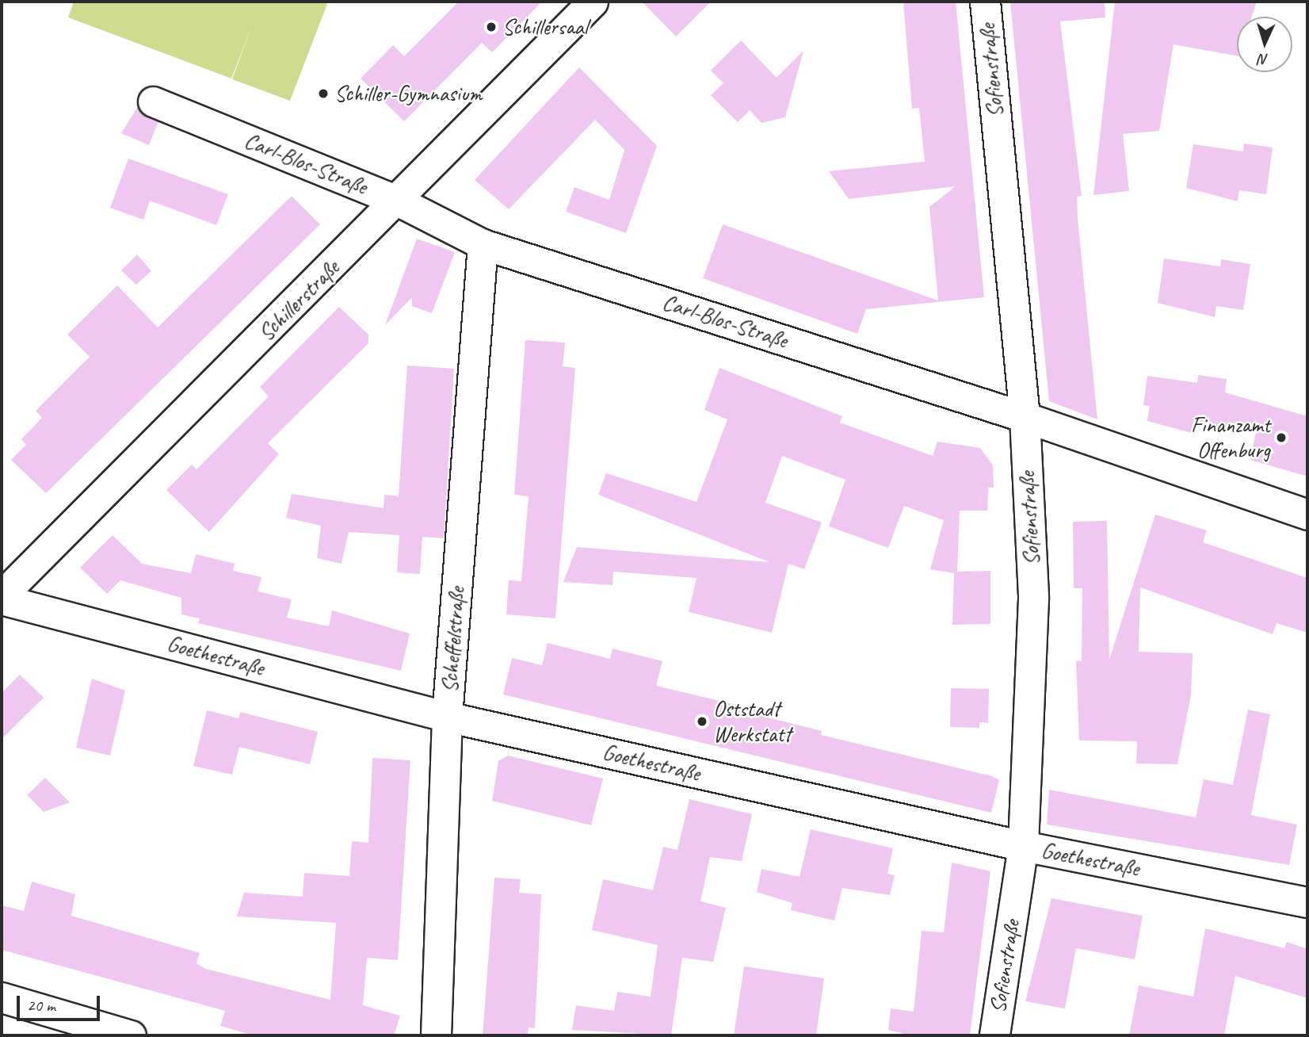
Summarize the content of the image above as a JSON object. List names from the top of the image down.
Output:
{
  "streets": {
    "street": [
      "Sofienstraße",
      "Carl-Blos-Straße",
      "Schillerstraße",
      "Scheffelstraße",
      "Goethestraße"
    ]
  },
  "crossings": [
    ["Sofienstraße", "Carl-Blos-Straße"],
    ["Sofienstraße", "Goethestraße"],
    ["Carl-Blos-Straße", "Schillerstraße"],
    ["Carl-Blos-Straße", "Scheffelstraße"],
    ["Schillerstraße", "Goethestraße"],
    ["Scheffelstraße", "Goethestraße"]
  ],
  "places": [
    "Schillersaal",
    "Schiller-Gymnasium",
    "Finanzamt Offenburg",
    "Oststadt Werkstatt"
  ],
  "scale_bar": "20 m",
  "north": "bottom"
}
